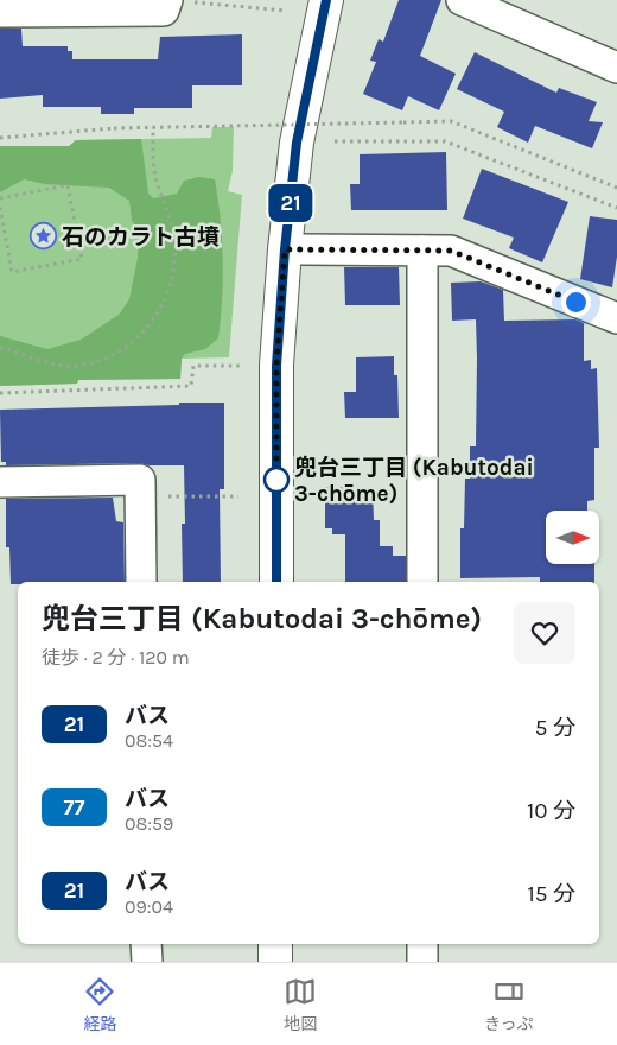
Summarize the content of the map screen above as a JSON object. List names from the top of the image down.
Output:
{
  "places": {
    "place": ["石のカラト古墳"],
    "other": ["兜台三丁目 (Kabutodai 3-chōme)"]
  },
  "lines": ["bus line 21"],
  "north": "right",
  "page": {
    "on_map": "21",
    "heading": ["兜台三丁目 (Kabutodai 3-chōme)", "徒歩 · 2 分 · 120 m"],
    "list": [
      {
        "mark": "21",
        "name": "バス",
        "note": "08:54",
        "value": "5 分"
      },
      {
        "mark": "77",
        "name": "バス",
        "note": "08:59",
        "value": "10 分"
      },
      {
        "mark": "21",
        "name": "バス",
        "note": "09:04",
        "value": "15 分"
      }
    ],
    "tabs": ["経路", "地図", "きっぷ"]
  }
}
